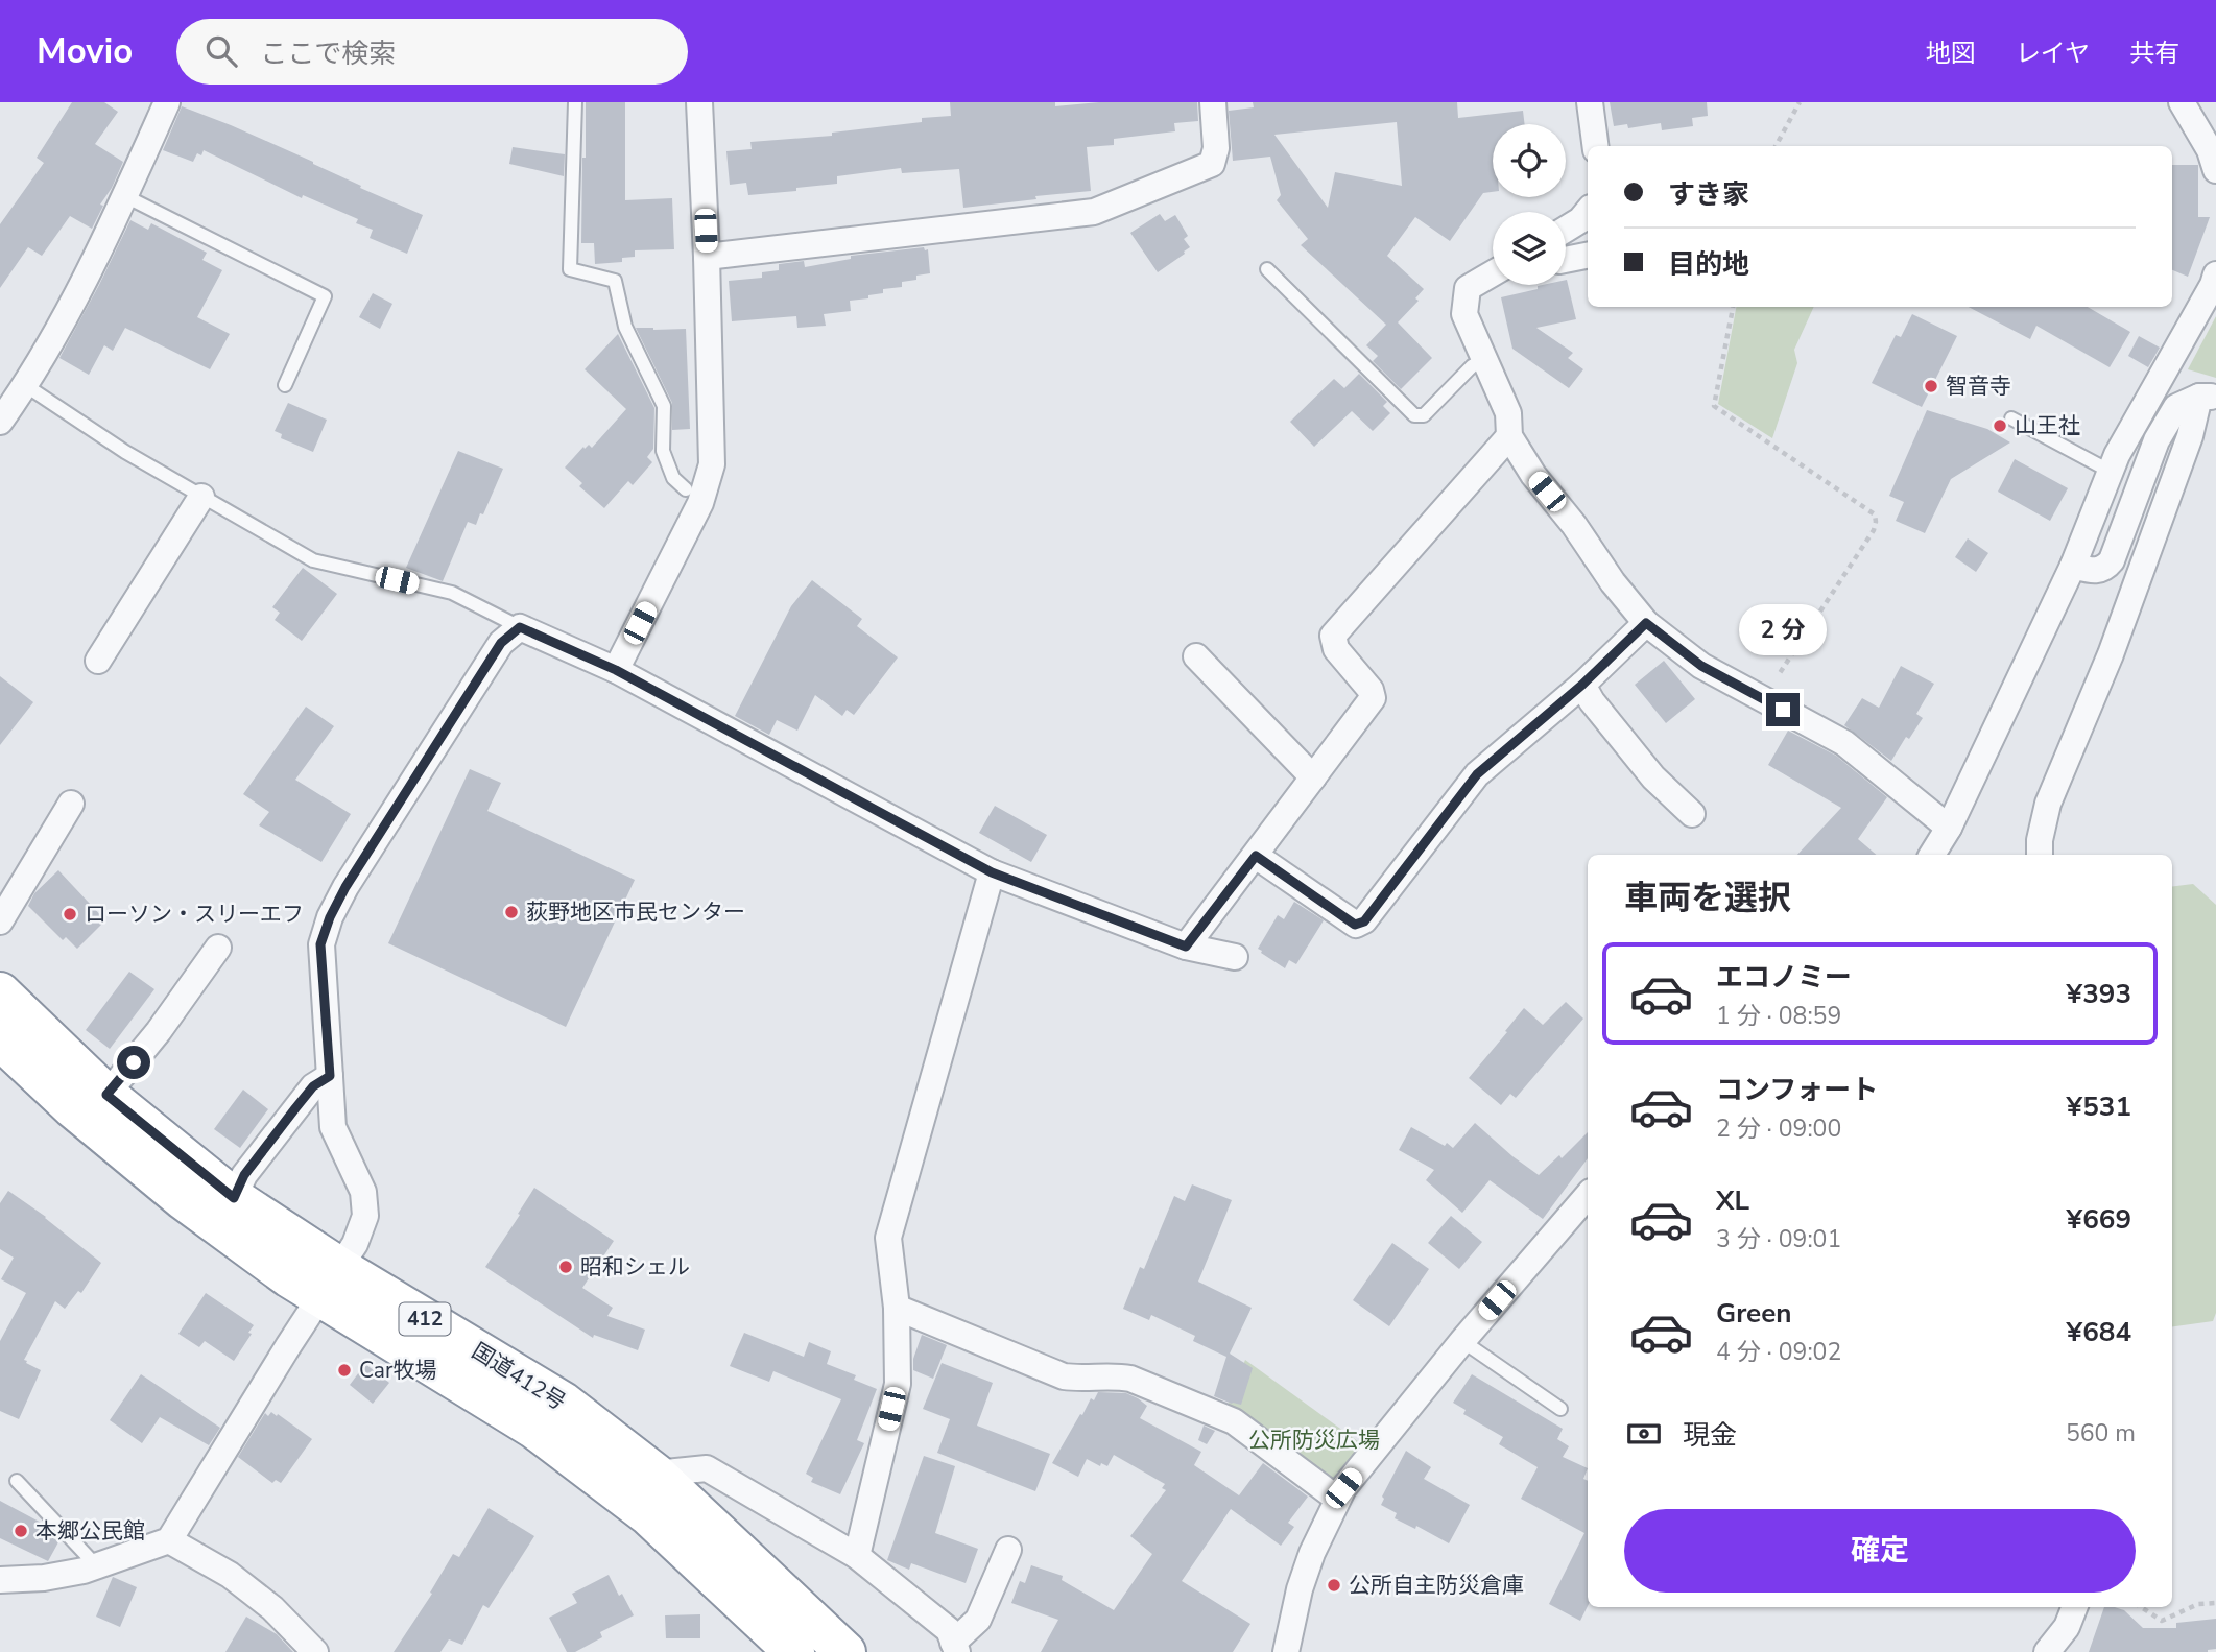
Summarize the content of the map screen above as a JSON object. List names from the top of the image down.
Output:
{
  "streets": {
    "highway": ["412", "国道412号"]
  },
  "parks": ["公所防災広場"],
  "places": [
    "智音寺",
    "山王社",
    "荻野地区市民センター",
    "ローソン・スリーエフ",
    "昭和シェル",
    "Car牧場",
    "本郷公民館",
    "公所自主防災倉庫"
  ],
  "page": {
    "header": "Movio",
    "search": "ここで検索",
    "nav": ["地図", "レイヤ", "共有"],
    "banner": ["すき家", "目的地"],
    "bubble": "2 分",
    "heading": "車両を選択",
    "list": [
      {
        "name": "エコノミー",
        "note": "1 分 · 08:59",
        "value": "¥393"
      },
      {
        "name": "コンフォート",
        "note": "2 分 · 09:00",
        "value": "¥531"
      },
      {
        "name": "XL",
        "note": "3 分 · 09:01",
        "value": "¥669"
      },
      {
        "name": "Green",
        "note": "4 分 · 09:02",
        "value": "¥684"
      }
    ],
    "pay": ["現金", "560 m"],
    "buttons": "確定"
  }
}
